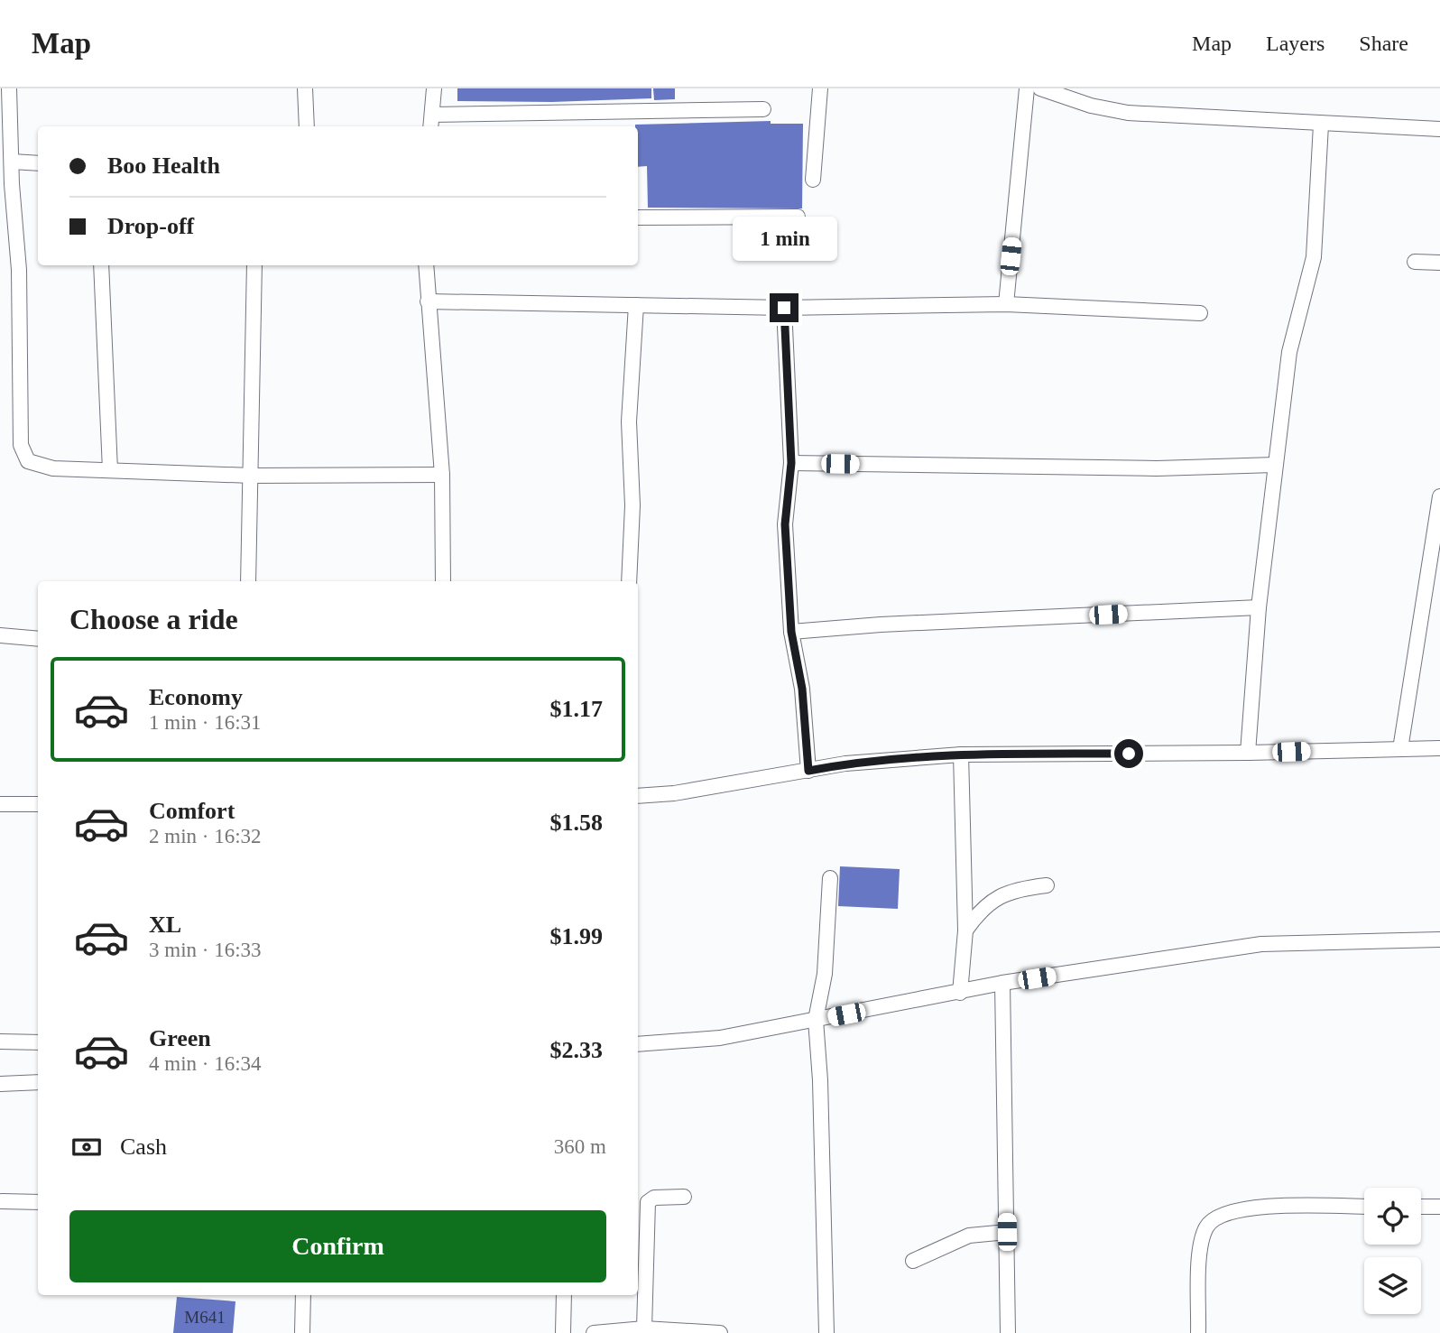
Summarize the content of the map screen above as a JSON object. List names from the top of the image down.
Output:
{
  "house_numbers": ["M641"],
  "page": {
    "header": "Map",
    "nav": ["Map", "Layers", "Share"],
    "banner": ["Boo Health", "Drop-off"],
    "bubble": "1 min",
    "heading": "Choose a ride",
    "list": [
      {
        "name": "Economy",
        "note": "1 min · 16:31",
        "value": "$1.17"
      },
      {
        "name": "Comfort",
        "note": "2 min · 16:32",
        "value": "$1.58"
      },
      {
        "name": "XL",
        "note": "3 min · 16:33",
        "value": "$1.99"
      },
      {
        "name": "Green",
        "note": "4 min · 16:34",
        "value": "$2.33"
      }
    ],
    "pay": ["Cash", "360 m"],
    "buttons": "Confirm"
  }
}
